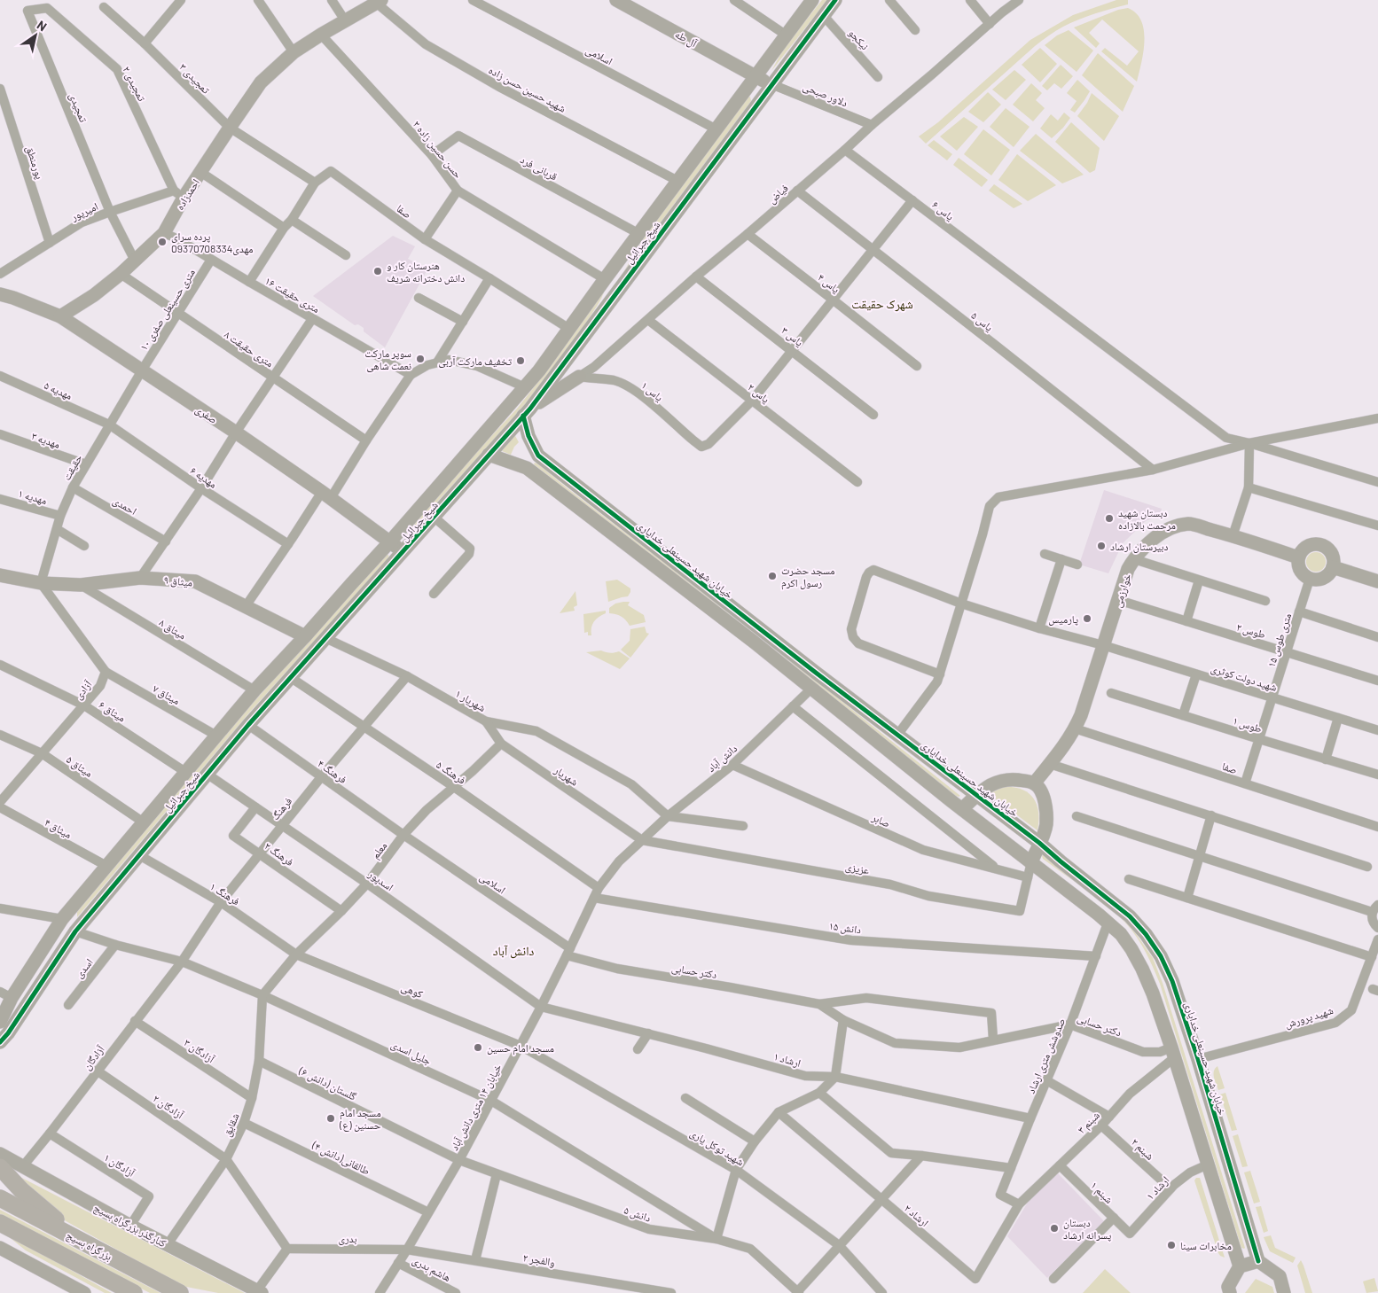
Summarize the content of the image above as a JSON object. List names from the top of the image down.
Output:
{
  "streets": {
    "highway": ["بزرگراه بسیج"],
    "street": [
      "آل طه",
      "نیکجو",
      "اسلامی",
      "تمجیدی ۳",
      "تمجیدی ۲",
      "شهید حسین حسن زاده",
      "دلاور صبحی",
      "تمجیدی",
      "حسن حسین زاده ۲",
      "پورمنطق",
      "قربانی فرد",
      "فیاض",
      "احمدزاده",
      "یاس ۶",
      "امیرپور",
      "صفا",
      "شیخ جبرائیل",
      "یاس ۴",
      "۱۶ متری حقیقت",
      "۱۰ متری حسینعلی صفری",
      "یاس ۵",
      "یاس ۳",
      "۸ متری حقیقت",
      "مهدیه ۵",
      "یاس ۱",
      "یاس ۲",
      "صفری",
      "مهدیه ۳",
      "حقیقت",
      "مهدیه ۶",
      "مهدیه ۱",
      "احمدی",
      "خیابان شهید حسینعلی خدایاری",
      "میثاق ۹",
      "خوارزمی",
      "میثاق ۸",
      "طوس ۲",
      "۱۵ متری طوس",
      "شهید دولت کوثری",
      "آزادی",
      "میثاق ۷",
      "شهریار ۱",
      "میثاق ۶",
      "طوس ۱",
      "دانش آباد",
      "میثاق ۵",
      "فرهنگ ۴",
      "فرهنگ ۵",
      "شهریار",
      "فرهنگ",
      "صابر",
      "میثاق ۴",
      "معلم",
      "فرهنگ ۲",
      "عزیزی",
      "اسدپور",
      "فرهنگ ۱",
      "دانش ۱۵",
      "اسدی",
      "دکتر حسابی",
      "کوهی",
      "شهید پرورش",
      "آزادگان ۳",
      "جلیل اسدی",
      "صدوشش متری ارشاد",
      "آزادگان",
      "ارشاد ۱",
      "گلستان (دانش ۶)",
      "آزادگان ۲",
      "خیابان ۱۴ متری دانش آباد",
      "شبنم ۳",
      "شقایق",
      "شهید توکل یاری",
      "شبنم ۲",
      "طالقانی(دانش ۴)",
      "آزادگان ۱",
      "شبنم ۱",
      "دانش ۵",
      "ارشاد ۲",
      "کنارگذر بزرگراه بسیج",
      "بدری",
      "والفجر ۲",
      "هاشم بدری"
    ]
  },
  "crossings": [
    ["آل طه", "دلاور صبحی"],
    ["آل طه", "شیخ جبرائیل"],
    ["نیکجو", "شیخ جبرائیل"],
    ["اسلامی", "شیخ جبرائیل"],
    ["اسلامی", "فرهنگ ۴"],
    ["اسلامی", "معلم"],
    ["اسلامی", "دکتر حسابی"],
    ["اسلامی", "خیابان ۱۴ متری دانش آباد"],
    ["تمجیدی ۳", "احمدزاده"],
    ["تمجیدی ۲", "تمجیدی"],
    ["تمجیدی ۲", "احمدزاده"],
    ["تمجیدی ۲", "امیرپور"],
    ["شهید حسین حسن زاده", "احمدزاده"],
    ["شهید حسین حسن زاده", "شیخ جبرائیل"],
    ["دلاور صبحی", "فیاض"],
    ["دلاور صبحی", "شیخ جبرائیل"],
    ["تمجیدی", "احمدزاده"],
    ["تمجیدی", "امیرپور"],
    ["حسن حسین زاده ۲", "قربانی فرد"],
    ["حسن حسین زاده ۲", "احمدزاده"],
    ["حسن حسین زاده ۲", "شیخ جبرائیل"],
    ["پورمنطق", "امیرپور"],
    ["قربانی فرد", "شیخ جبرائیل"],
    ["فیاض", "یاس ۶"],
    ["فیاض", "یاس ۴"],
    ["فیاض", "یاس ۵"],
    ["فیاض", "یاس ۳"],
    ["فیاض", "یاس ۱"],
    ["فیاض", "یاس ۲"],
    ["احمدزاده", "امیرپور"],
    ["احمدزاده", "۱۶ متری حقیقت"],
    ["احمدزاده", "۸ متری حقیقت"],
    ["احمدزاده", "صفری"],
    ["صفا", "شیخ جبرائیل"],
    ["صفا", "خوارزمی"],
    ["صفا", "۱۵ متری طوس"],
    ["شیخ جبرائیل", "صفری"],
    ["شیخ جبرائیل", "خیابان شهید حسینعلی خدایاری"],
    ["شیخ جبرائیل", "میثاق ۹"],
    ["شیخ جبرائیل", "میثاق ۸"],
    ["شیخ جبرائیل", "میثاق ۷"],
    ["شیخ جبرائیل", "شهریار ۱"],
    ["شیخ جبرائیل", "میثاق ۶"],
    ["شیخ جبرائیل", "میثاق ۵"],
    ["شیخ جبرائیل", "فرهنگ ۴"],
    ["شیخ جبرائیل", "فرهنگ ۵"],
    ["شیخ جبرائیل", "میثاق ۴"],
    ["شیخ جبرائیل", "اسدپور"],
    ["شیخ جبرائیل", "فرهنگ ۱"],
    ["شیخ جبرائیل", "جلیل اسدی"],
    ["۱۶ متری حقیقت", "۱۰ متری حسینعلی صفری"],
    ["۱۰ متری حسینعلی صفری", "۸ متری حقیقت"],
    ["۱۰ متری حسینعلی صفری", "صفری"],
    ["۱۰ متری حسینعلی صفری", "حقیقت"],
    ["مهدیه ۵", "حقیقت"],
    ["مهدیه ۵", "مهدیه ۶"],
    ["یاس ۱", "یاس ۲"],
    ["صفری", "حقیقت"],
    ["مهدیه ۳", "حقیقت"],
    ["حقیقت", "مهدیه ۶"],
    ["حقیقت", "مهدیه ۱"],
    ["حقیقت", "احمدی"],
    ["حقیقت", "میثاق ۹"],
    ["خیابان شهید حسینعلی خدایاری", "شهید پرورش"],
    ["میثاق ۹", "میثاق ۸"],
    ["خوارزمی", "طوس ۲"],
    ["خوارزمی", "۱۵ متری طوس"],
    ["خوارزمی", "شهید دولت کوثری"],
    ["طوس ۲", "۱۵ متری طوس"],
    ["۱۵ متری طوس", "شهید دولت کوثری"],
    ["۱۵ متری طوس", "طوس ۱"],
    ["آزادی", "میثاق ۷"],
    ["آزادی", "میثاق ۶"],
    ["آزادی", "میثاق ۵"],
    ["شهریار ۱", "دانش آباد"],
    ["شهریار ۱", "شهریار"],
    ["شهریار ۱", "فرهنگ"],
    ["دانش آباد", "شهریار"],
    ["دانش آباد", "صابر"],
    ["دانش آباد", "عزیزی"],
    ["دانش آباد", "خیابان ۱۴ متری دانش آباد"],
    ["فرهنگ ۴", "فرهنگ"],
    ["فرهنگ ۴", "معلم"],
    ["فرهنگ ۵", "فرهنگ"],
    ["فرهنگ ۵", "معلم"],
    ["فرهنگ ۵", "خیابان ۱۴ متری دانش آباد"],
    ["شهریار", "معلم"],
    ["شهریار", "عزیزی"],
    ["شهریار", "خیابان ۱۴ متری دانش آباد"],
    ["فرهنگ", "فرهنگ ۲"],
    ["فرهنگ", "اسدپور"],
    ["فرهنگ", "فرهنگ ۱"],
    ["فرهنگ", "جلیل اسدی"],
    ["فرهنگ", "آزادگان"],
    ["صابر", "عزیزی"],
    ["معلم", "فرهنگ ۲"],
    ["معلم", "اسدپور"],
    ["معلم", "فرهنگ ۱"],
    ["معلم", "کوهی"],
    ["معلم", "جلیل اسدی"],
    ["معلم", "شقایق"],
    ["فرهنگ ۲", "اسدپور"],
    ["عزیزی", "خیابان ۱۴ متری دانش آباد"],
    ["اسدپور", "ارشاد ۱"],
    ["اسدپور", "خیابان ۱۴ متری دانش آباد"],
    ["فرهنگ ۱", "کوهی"],
    ["دانش ۱۵", "صدوشش متری ارشاد"],
    ["دانش ۱۵", "خیابان ۱۴ متری دانش آباد"],
    ["اسدی", "جلیل اسدی"],
    ["دکتر حسابی", "صدوشش متری ارشاد"],
    ["دکتر حسابی", "خیابان ۱۴ متری دانش آباد"],
    ["دکتر حسابی", "شبنم ۳"],
    ["کوهی", "خیابان ۱۴ متری دانش آباد"],
    ["کوهی", "شهید توکل یاری"],
    ["آزادگان ۳", "آزادگان"],
    ["آزادگان ۳", "شقایق"],
    ["جلیل اسدی", "آزادگان"],
    ["جلیل اسدی", "خیابان ۱۴ متری دانش آباد"],
    ["جلیل اسدی", "شقایق"],
    ["جلیل اسدی", "دانش ۵"],
    ["صدوشش متری ارشاد", "ارشاد ۱"],
    ["صدوشش متری ارشاد", "شبنم ۳"],
    ["صدوشش متری ارشاد", "ارشاد ۲"],
    ["آزادگان", "آزادگان ۲"],
    ["آزادگان", "آزادگان ۱"],
    ["آزادگان", "کنارگذر بزرگراه بسیج"],
    ["ارشاد ۱", "خیابان ۱۴ متری دانش آباد"],
    ["ارشاد ۱", "شبنم ۲"],
    ["ارشاد ۱", "شبنم ۱"],
    ["گلستان (دانش ۶)", "خیابان ۱۴ متری دانش آباد"],
    ["گلستان (دانش ۶)", "شقایق"],
    ["گلستان (دانش ۶)", "دانش ۵"],
    ["آزادگان ۲", "شقایق"],
    ["خیابان ۱۴ متری دانش آباد", "شهید توکل یاری"],
    ["خیابان ۱۴ متری دانش آباد", "طالقانی(دانش ۴)"],
    ["خیابان ۱۴ متری دانش آباد", "دانش ۵"],
    ["خیابان ۱۴ متری دانش آباد", "بدری"],
    ["خیابان ۱۴ متری دانش آباد", "والفجر ۲"],
    ["خیابان ۱۴ متری دانش آباد", "هاشم بدری"],
    ["شبنم ۳", "شبنم ۲"],
    ["شبنم ۳", "شبنم ۱"],
    ["شبنم ۳", "ارشاد ۲"],
    ["شقایق", "طالقانی(دانش ۴)"],
    ["شقایق", "کنارگذر بزرگراه بسیج"],
    ["آزادگان ۱", "کنارگذر بزرگراه بسیج"],
    ["بدری", "والفجر ۲"]
  ],
  "districts": ["شهرک حقیقت", "دانش آباد"],
  "places": [
    "پرده سرای مهدی09370708334",
    "هنرستان کار و دانش دخترانه شریف",
    "سوپر مارکت نعمت شاهی",
    "تخفیف مارکت آربی",
    "دبستان شهید مرحمت بالازاده",
    "دبیرستان ارشاد",
    "مسجد حضرت رسول اکرم",
    "پارمیس",
    "مسجد امام حسین",
    "مسجد امام حسنین (ع)",
    "دبستان پسرانه ارشاد",
    "مخابرات سینا"
  ],
  "north": "top right"
}
